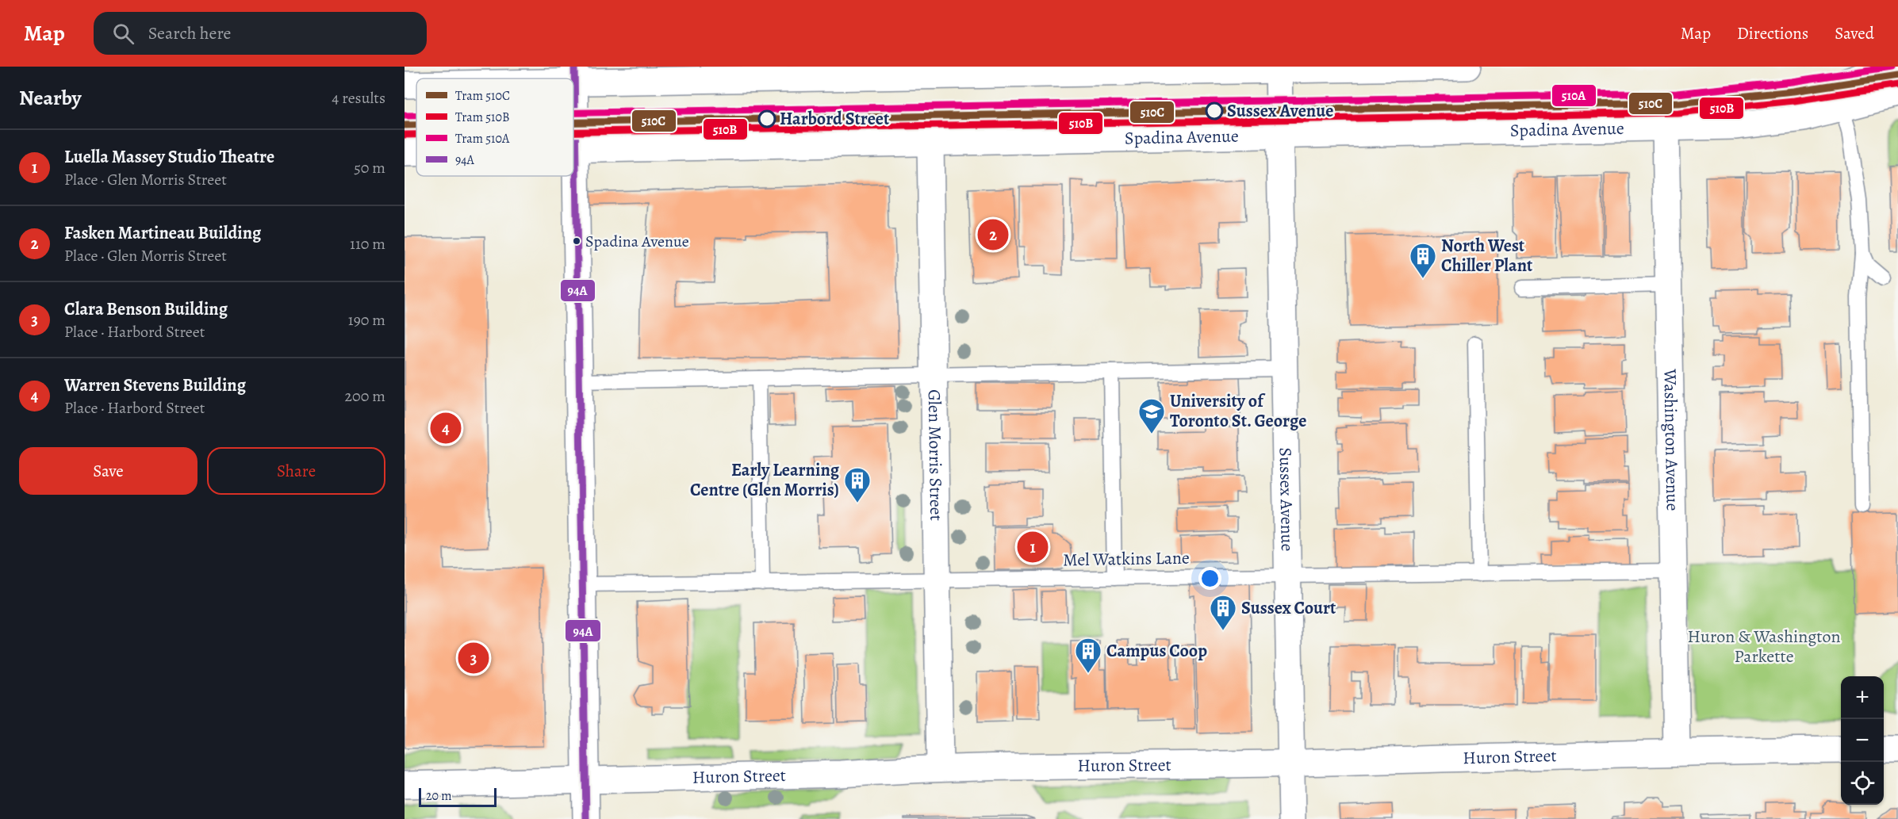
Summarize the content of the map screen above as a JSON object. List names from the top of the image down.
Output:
{
  "streets": {
    "street": [
      "Spadina Avenue",
      "Washington Avenue",
      "Glen Morris Street",
      "Sussex Avenue",
      "Huron Street"
    ],
    "lane": ["Mel Watkins Lane"]
  },
  "crossings": [
    ["Spadina Avenue", "Washington Avenue"],
    ["Spadina Avenue", "Glen Morris Street"],
    ["Spadina Avenue", "Sussex Avenue"],
    ["Washington Avenue", "Mel Watkins Lane"],
    ["Washington Avenue", "Huron Street"],
    ["Glen Morris Street", "Mel Watkins Lane"],
    ["Glen Morris Street", "Huron Street"],
    ["Sussex Avenue", "Mel Watkins Lane"],
    ["Sussex Avenue", "Huron Street"]
  ],
  "parks": ["Huron & Washington Parkette"],
  "places": {
    "other": ["Sussex Avenue", "Harbord Street", "Spadina Avenue"],
    "building": [
      "North West Chiller Plant",
      "Early Learning Centre (Glen Morris)",
      "Sussex Court",
      "Campus Coop"
    ],
    "school or university": ["University of Toronto St. George"]
  },
  "lines": [
    "tram line 510A",
    "transit line 94A",
    "tram line 510C",
    "tram line 510B"
  ],
  "legend": [
    "Tram 510C",
    "Tram 510B",
    "Tram 510A",
    "94A"
  ],
  "scale_bar": "20 m",
  "page": {
    "header": "Map",
    "search": "Search here",
    "nav": ["Map", "Directions", "Saved"],
    "heading": ["Nearby", "4 results"],
    "list": [
      {
        "mark": "1",
        "name": "Luella Massey Studio Theatre",
        "note": "Place · Glen Morris Street",
        "value": "50 m"
      },
      {
        "mark": "2",
        "name": "Fasken Martineau Building",
        "note": "Place · Glen Morris Street",
        "value": "110 m"
      },
      {
        "mark": "3",
        "name": "Clara Benson Building",
        "note": "Place · Harbord Street",
        "value": "190 m"
      },
      {
        "mark": "4",
        "name": "Warren Stevens Building",
        "note": "Place · Harbord Street",
        "value": "200 m"
      }
    ],
    "pins": [
      "2",
      "4",
      "1",
      "3"
    ],
    "buttons": ["Save", "Share"],
    "map_buttons": ["+", "−"],
    "scale": "20 m"
  }
}
